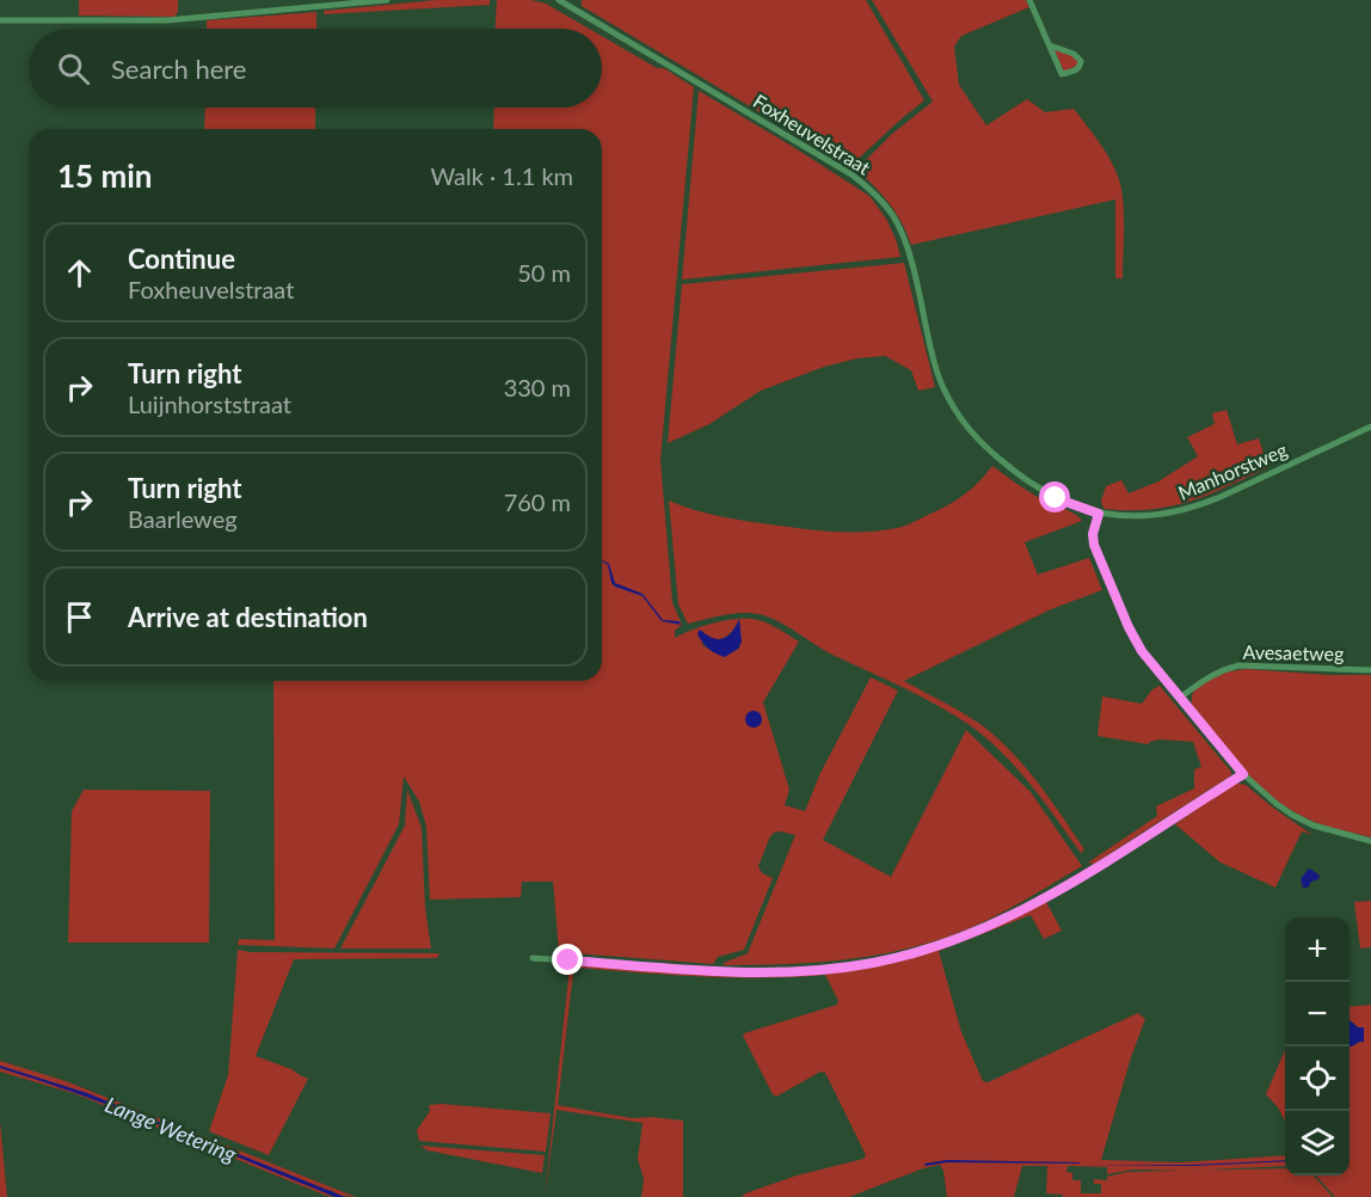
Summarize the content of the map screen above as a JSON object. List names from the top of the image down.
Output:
{
  "streets": {
    "street": ["Foxheuvelstraat", "Manhorstweg", "Avesaetweg"]
  },
  "crossings": [
    ["Foxheuvelstraat", "Manhorstweg"]
  ],
  "water": ["Lange Wetering"],
  "page": {
    "search": "Search here",
    "heading": ["15 min", "Walk · 1.1 km"],
    "list": [
      ["Continue", "Foxheuvelstraat", "50 m"],
      ["Turn right", "Luijnhorststraat", "330 m"],
      ["Turn right", "Baarleweg", "760 m"],
      "Arrive at destination"
    ],
    "map_buttons": ["+", "−"]
  }
}
